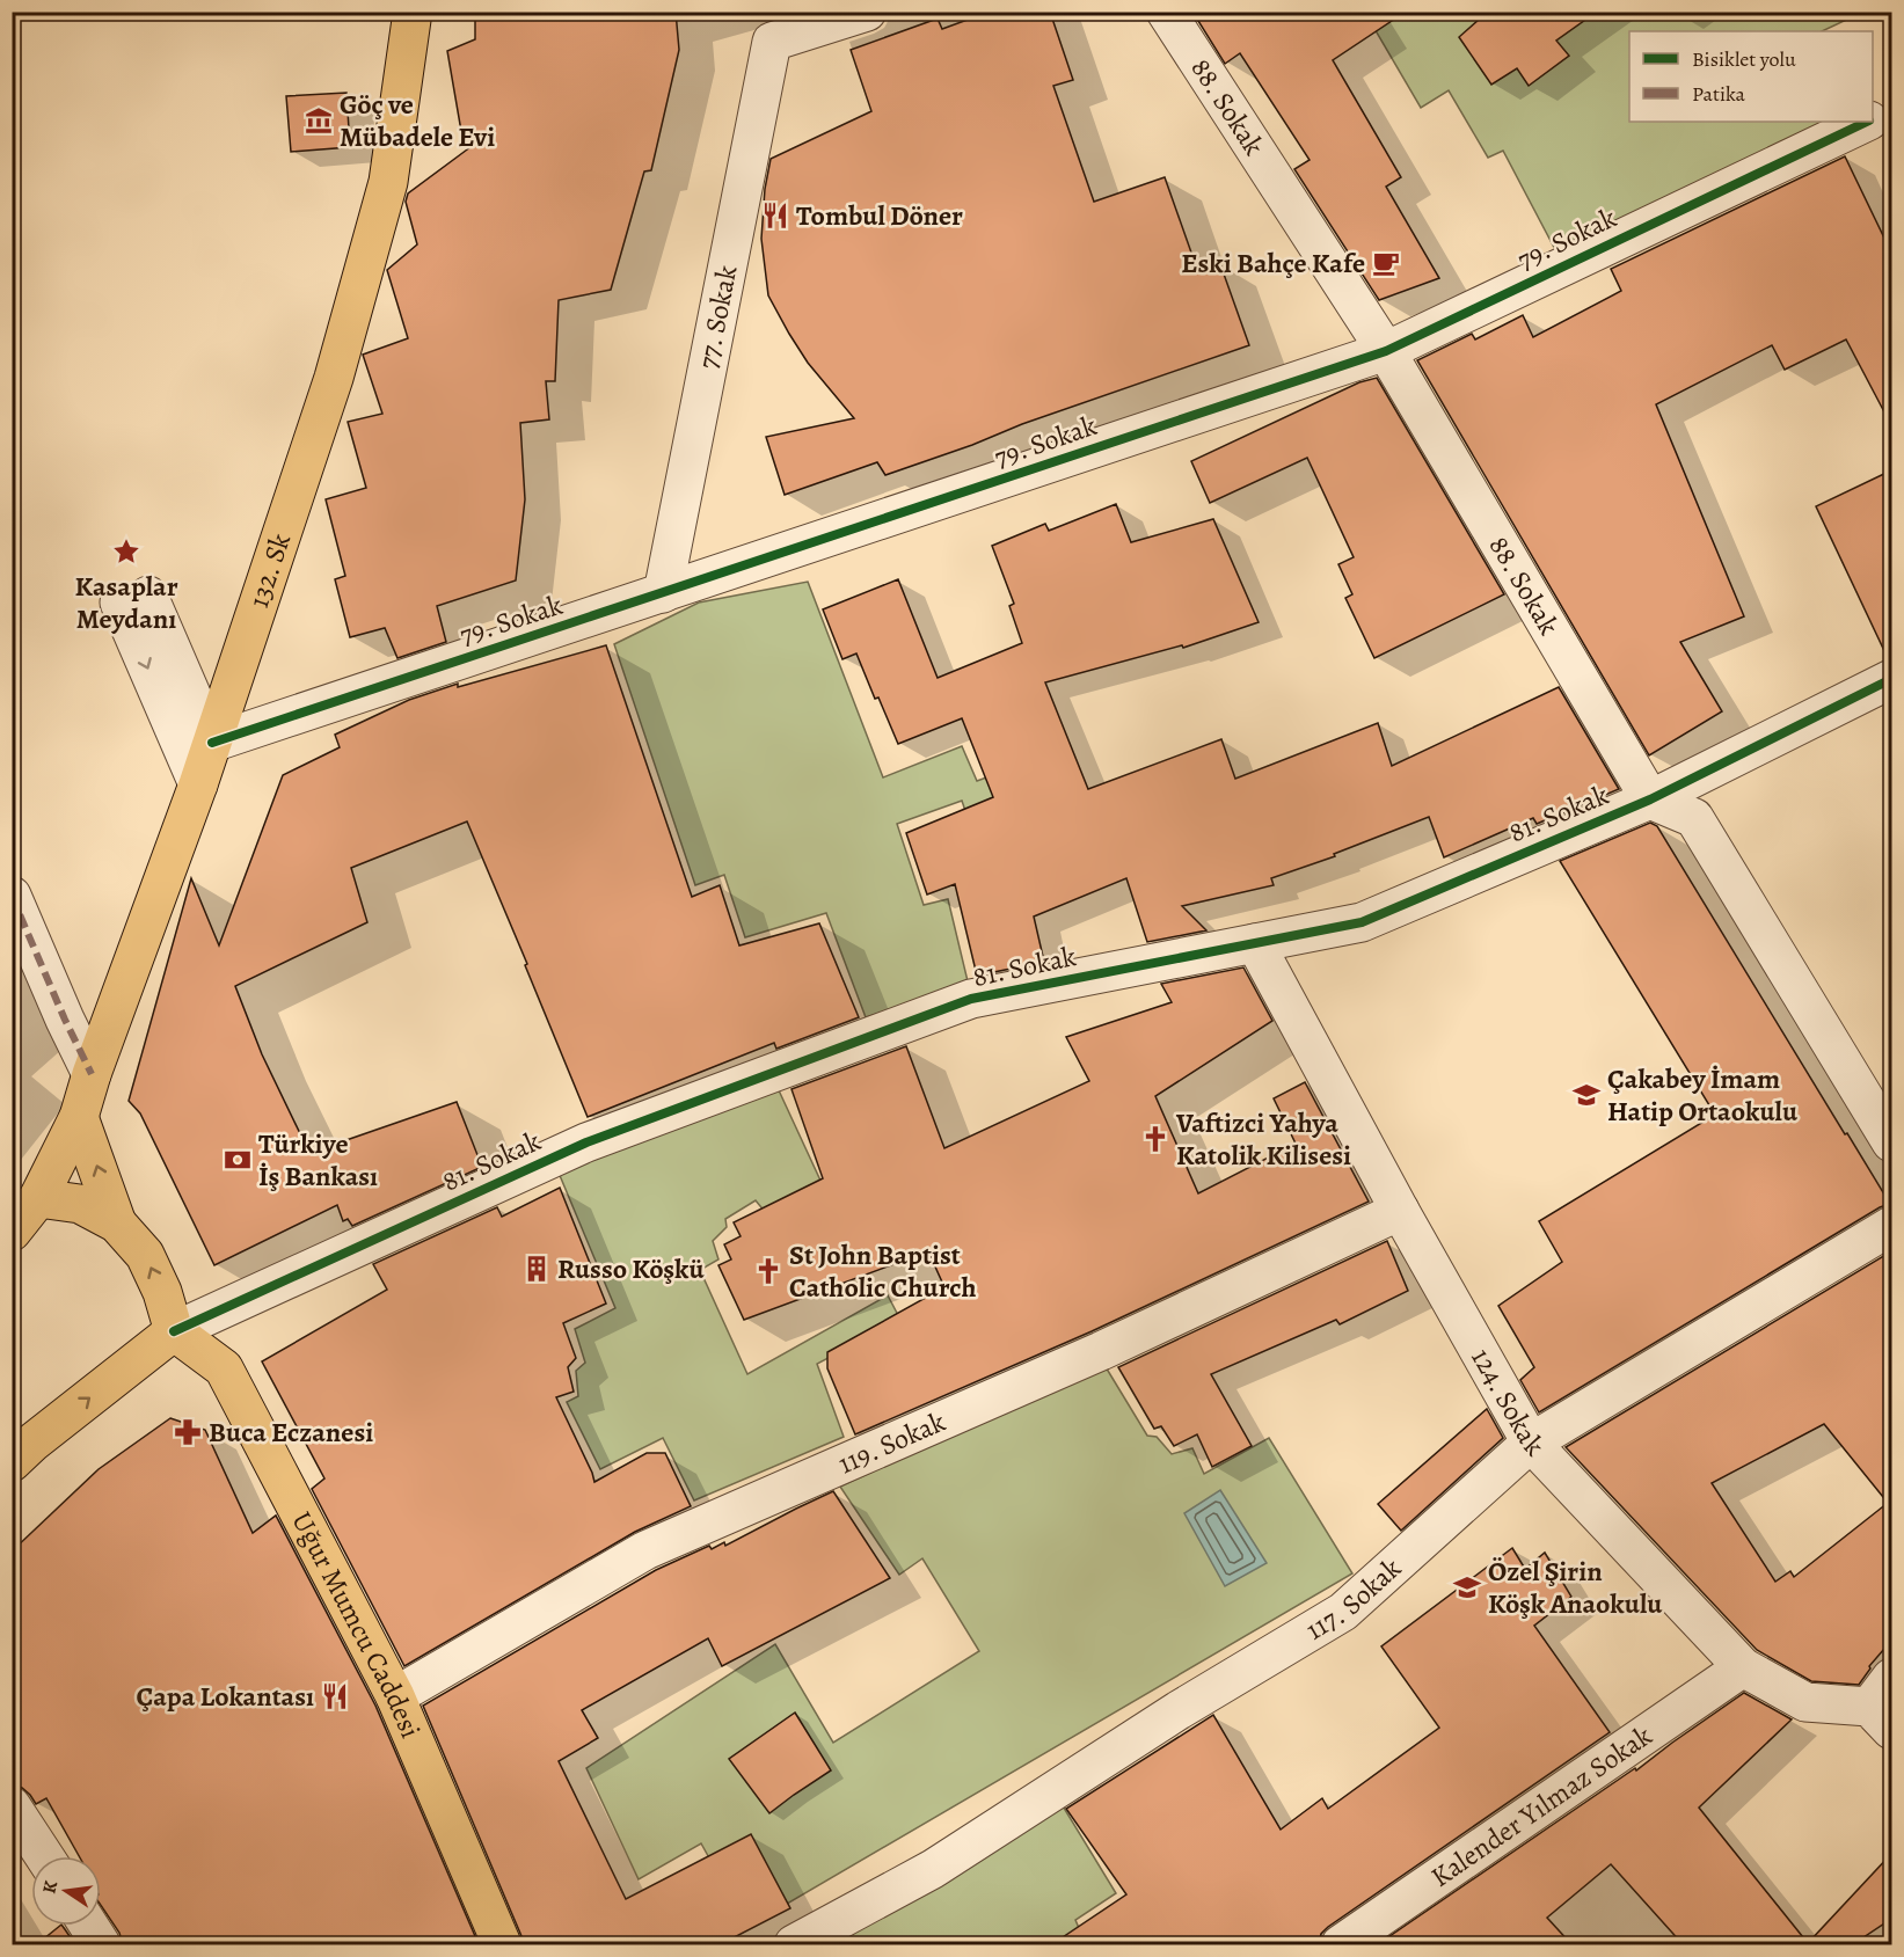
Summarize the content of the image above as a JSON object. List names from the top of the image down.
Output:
{
  "streets": {
    "main road": ["132. Sk", "Uğur Mumcu Caddesi"],
    "street": [
      "88. Sokak",
      "79. Sokak",
      "77. Sokak",
      "81. Sokak",
      "124. Sokak",
      "119. Sokak",
      "117. Sokak",
      "Kalender Yılmaz Sokak"
    ]
  },
  "crossings": [
    ["88. Sokak", "79. Sokak"],
    ["88. Sokak", "81. Sokak"],
    ["79. Sokak", "77. Sokak"],
    ["79. Sokak", "132. Sk"],
    ["81. Sokak", "124. Sokak"],
    ["81. Sokak", "Uğur Mumcu Caddesi"],
    ["124. Sokak", "119. Sokak"],
    ["124. Sokak", "117. Sokak"],
    ["124. Sokak", "Kalender Yılmaz Sokak"],
    ["119. Sokak", "Uğur Mumcu Caddesi"]
  ],
  "places": {
    "museum": ["Göç ve Mübadele Evi"],
    "restaurant": ["Tombul Döner", "Çapa Lokantası"],
    "cafe": ["Eski Bahçe Kafe"],
    "place": ["Kasaplar Meydanı"],
    "school or university": ["Çakabey İmam Hatip Ortaokulu", "Özel Şirin Köşk Anaokulu"],
    "church": ["Vaftizci Yahya Katolik Kilisesi", "St John Baptist Catholic Church"],
    "bank": ["Türkiye İş Bankası"],
    "building": ["Russo Köşkü"],
    "pharmacy": ["Buca Eczanesi"]
  },
  "legend": ["Bisiklet yolu", "Patika"],
  "north": "left"
}
